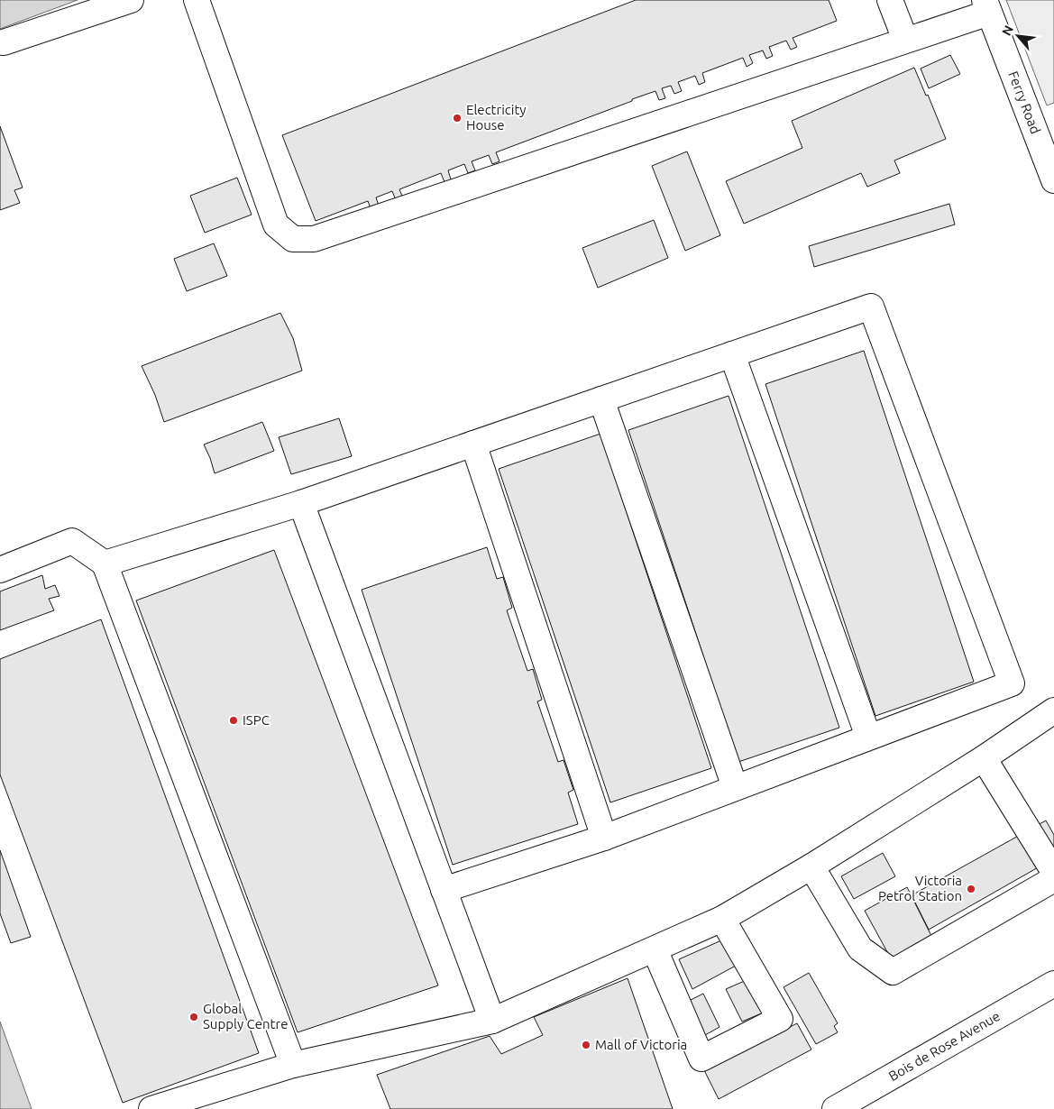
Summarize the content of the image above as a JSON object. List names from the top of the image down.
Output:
{
  "streets": {
    "main road": ["Ferry Road", "Bois de Rose Avenue"]
  },
  "places": [
    "Electricity House",
    "ISPC",
    "Victoria Petrol Station",
    "Global Supply Centre",
    "Mall of Victoria"
  ],
  "north": "top left"
}
